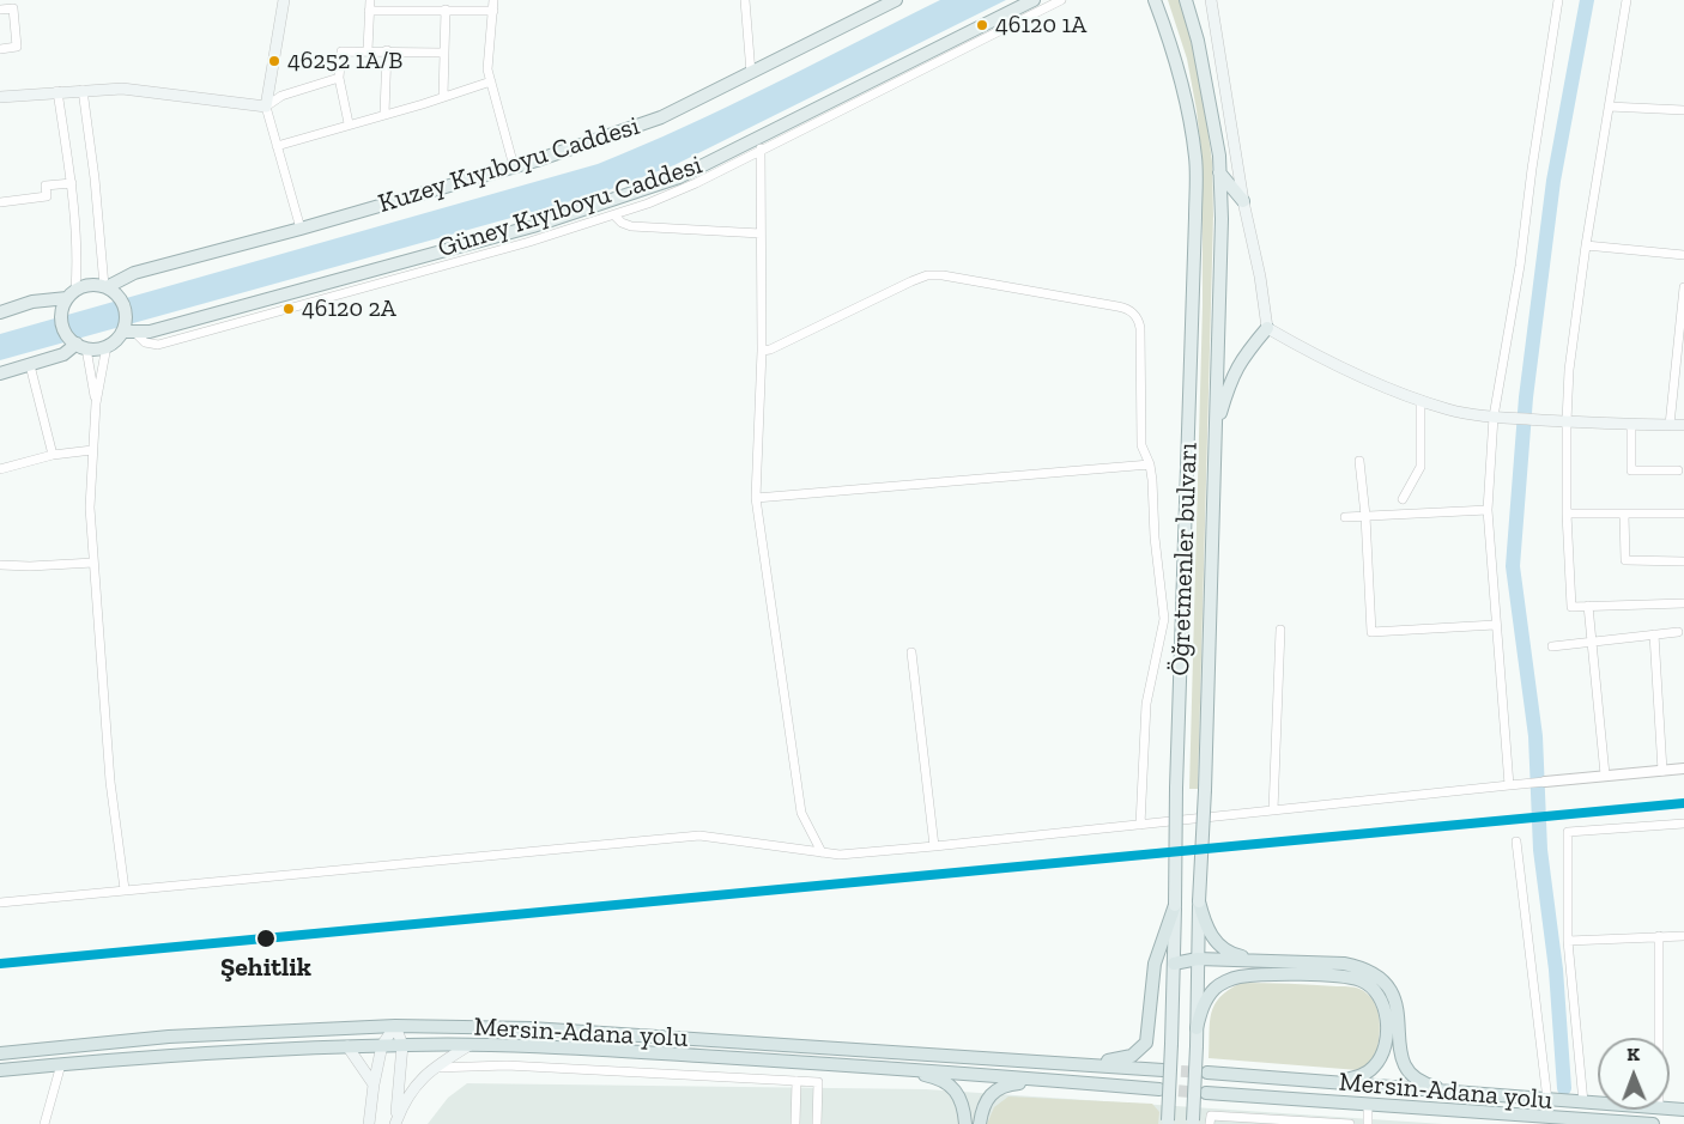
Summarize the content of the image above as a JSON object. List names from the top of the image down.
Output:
{
  "streets": {
    "highway": ["Mersin-Adana yolu"],
    "main road": ["Kuzey Kıyıboyu Caddesi", "Güney Kıyıboyu Caddesi", "Öğretmenler bulvarı"]
  },
  "crossings": [
    ["Kuzey Kıyıboyu Caddesi", "Güney Kıyıboyu Caddesi"],
    ["Öğretmenler bulvarı", "Mersin-Adana yolu"]
  ],
  "places": [
    "46120 1A",
    "46252 1A/B",
    "46120 2A",
    "Şehitlik"
  ],
  "north": "top"
}
